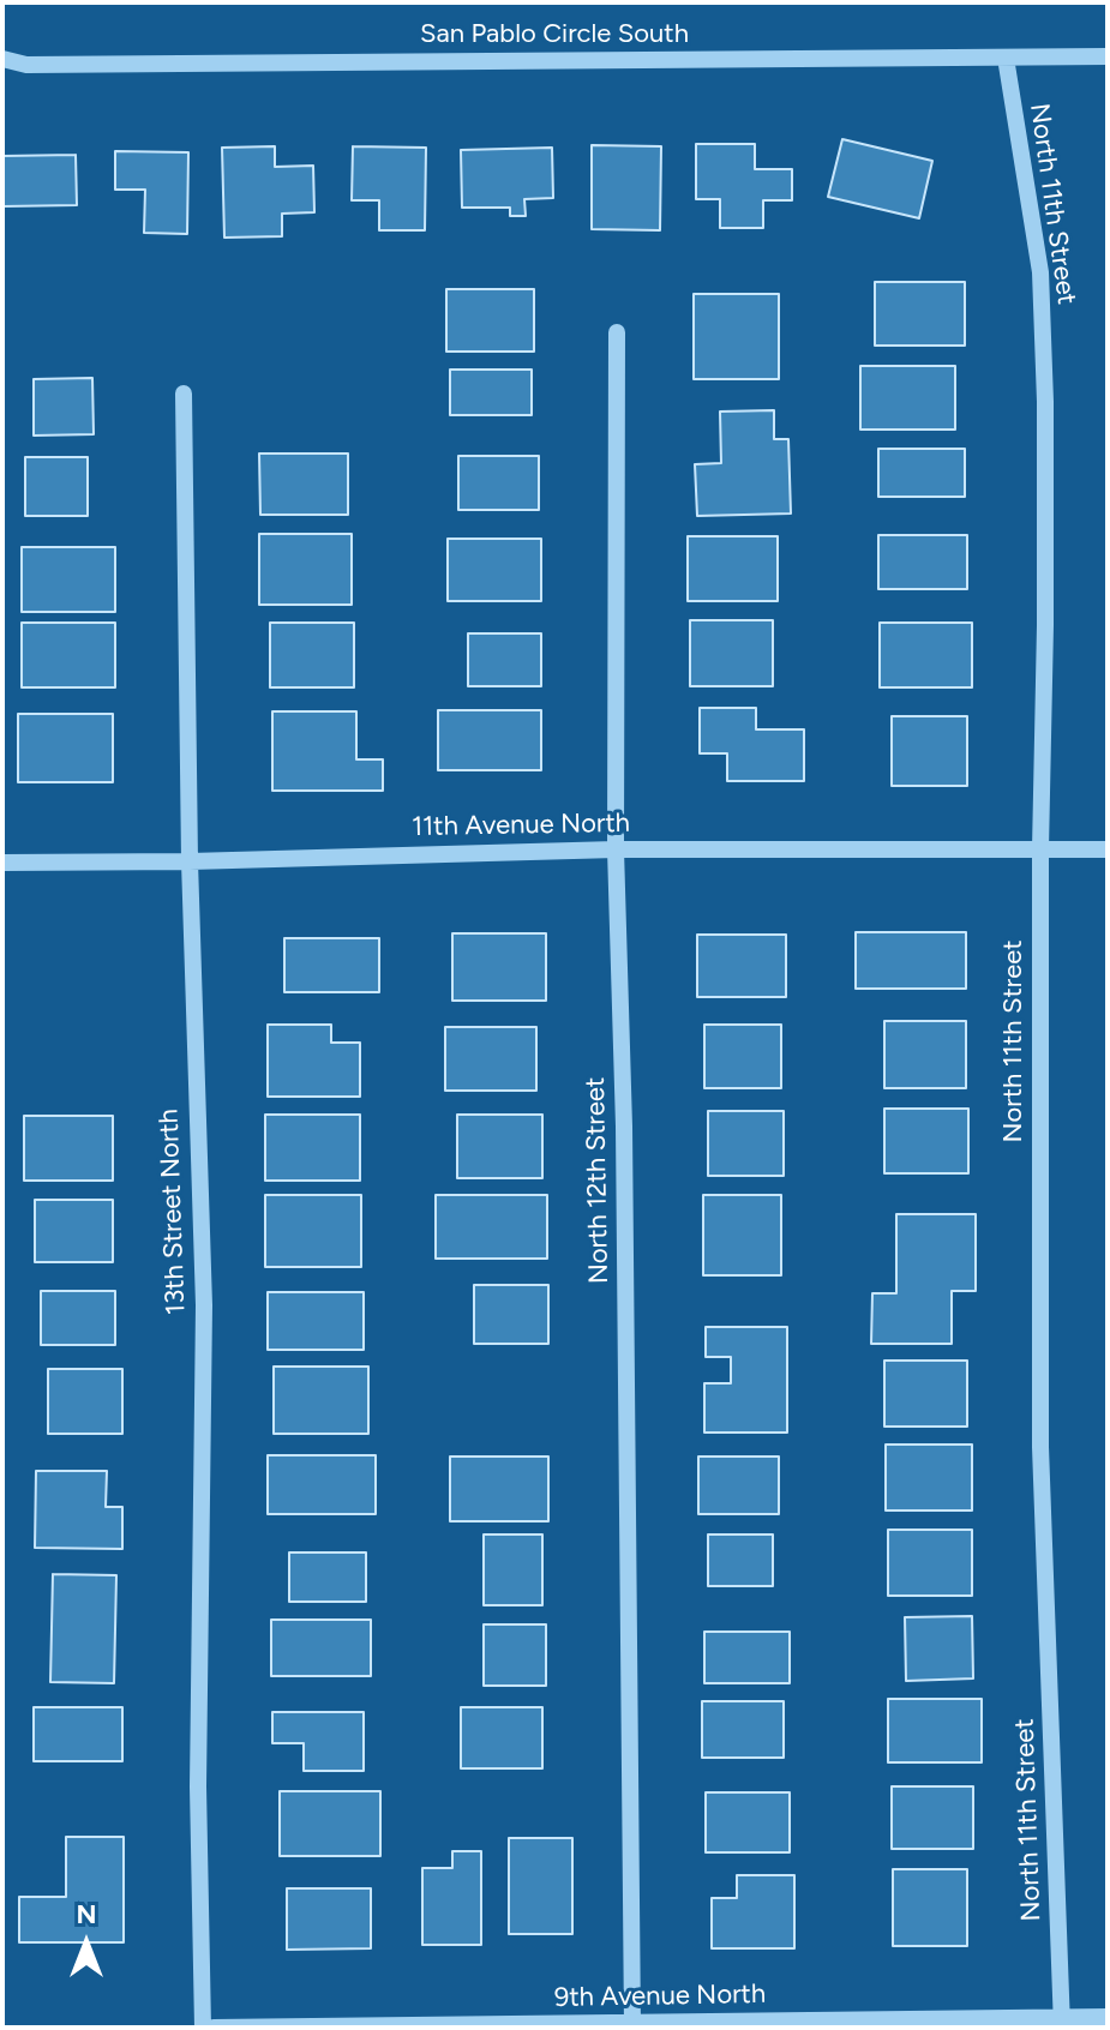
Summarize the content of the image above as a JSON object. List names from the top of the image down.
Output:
{
  "streets": {
    "street": [
      "San Pablo Circle South",
      "North 11th Street",
      "11th Avenue North",
      "North 12th Street",
      "13th Street North",
      "9th Avenue North"
    ]
  },
  "crossings": [
    ["San Pablo Circle South", "North 11th Street"],
    ["North 11th Street", "11th Avenue North"],
    ["North 11th Street", "9th Avenue North"],
    ["11th Avenue North", "North 12th Street"],
    ["11th Avenue North", "13th Street North"],
    ["North 12th Street", "9th Avenue North"]
  ],
  "north": "top"
}
